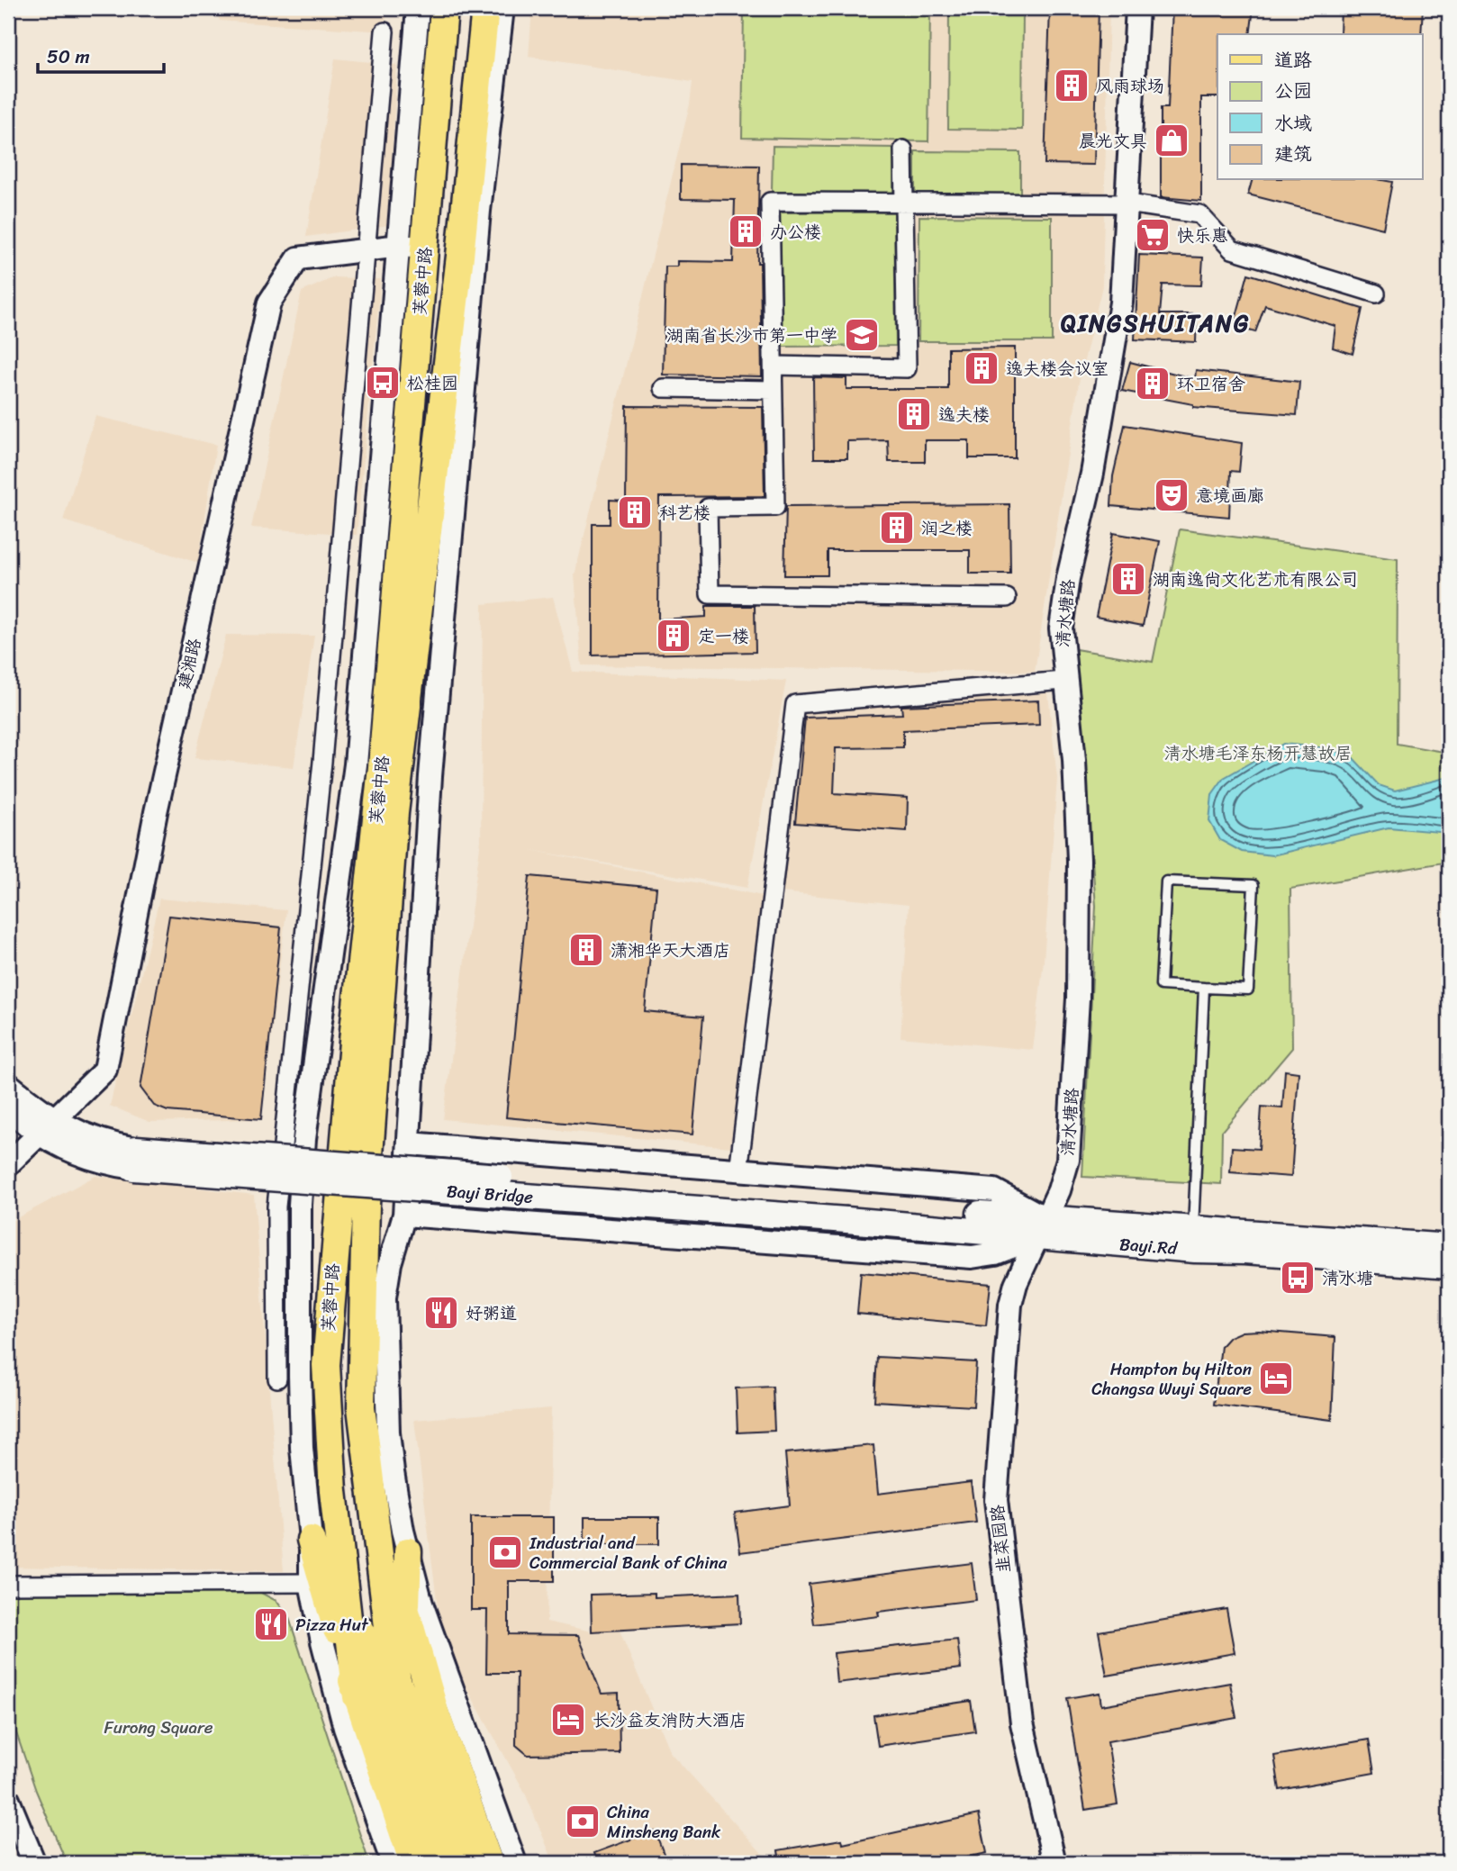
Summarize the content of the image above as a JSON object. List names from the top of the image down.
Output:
{
  "streets": {
    "main road": ["芙蓉中路", "Bayi Bridge", "Bayi.Rd"],
    "street": ["清水塘路", "建湘路", "韭菜园路"]
  },
  "crossings": [
    ["芙蓉中路", "建湘路"],
    ["清水塘路", "Bayi.Rd"],
    ["清水塘路", "韭菜园路"],
    ["Bayi Bridge", "Bayi.Rd"],
    ["Bayi.Rd", "韭菜园路"]
  ],
  "districts": ["QINGSHUITANG"],
  "parks": ["清水塘毛泽东杨开慧故居", "Furong Square"],
  "places": {
    "building": [
      "风雨球场",
      "办公楼",
      "逸夫楼会议室",
      "环卫宿舍",
      "逸夫楼",
      "科艺楼",
      "润之楼",
      "湖南逸尚文化艺术有限公司",
      "定一楼",
      "潇湘华天大酒店"
    ],
    "shop": ["晨光文具"],
    "supermarket": ["快乐惠"],
    "school or university": ["湖南省长沙市第一中学"],
    "bus stop": ["松桂园", "清水塘"],
    "theatre": ["意境画廊"],
    "restaurant": ["好粥道", "Pizza Hut"],
    "hotel": ["Hampton by Hilton Changsa Wuyi Square", "长沙益友消防大酒店"],
    "bank": ["Industrial and Commercial Bank of China", "China Minsheng Bank"]
  },
  "legend": [
    "道路",
    "公园",
    "水域",
    "建筑"
  ],
  "scale_bar": "50 m"
}
